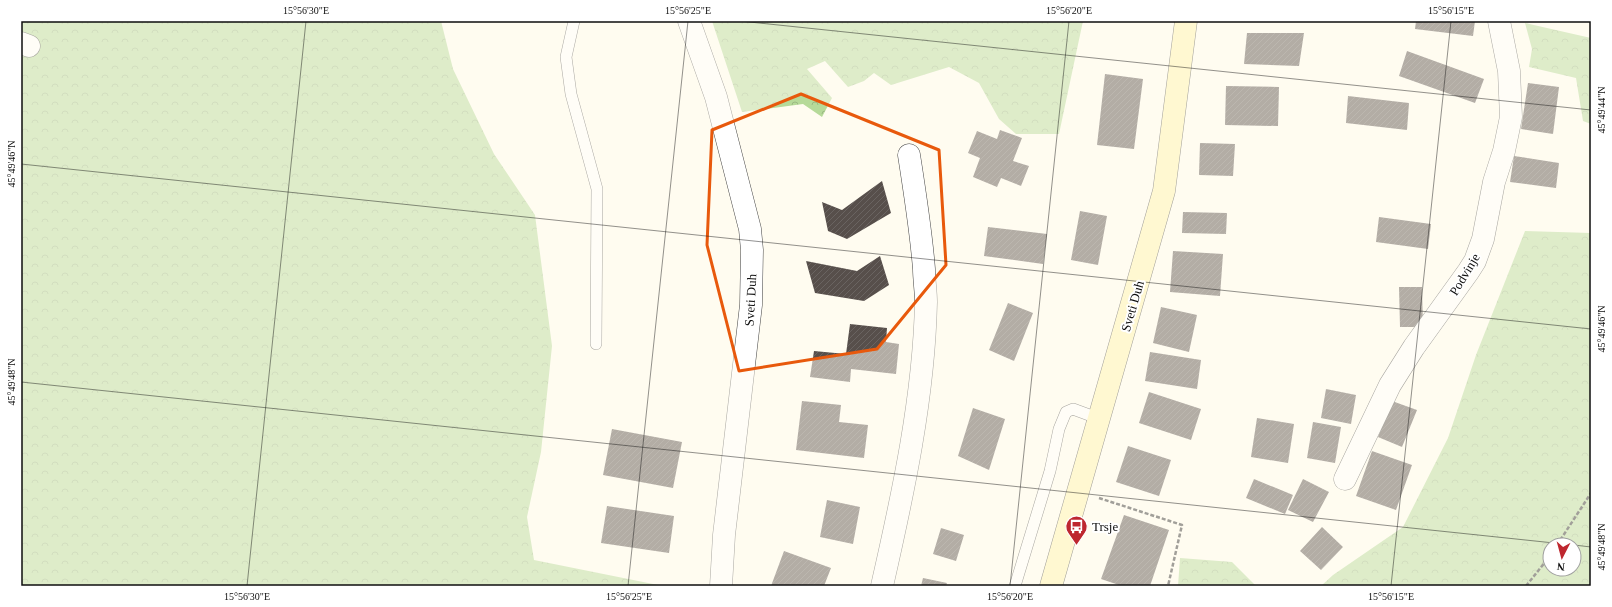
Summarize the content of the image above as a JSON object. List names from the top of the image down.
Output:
{
  "streets": {
    "main road": ["Sveti Duh"],
    "street": ["Podvinje"]
  },
  "places": {
    "bus stop": ["Trsje"]
  },
  "north": "bottom",
  "coordinates": [
    "15°56'30\"E",
    "15°56'25\"E",
    "15°56'20\"E",
    "15°56'15\"E",
    "45°49'44\"N",
    "45°49'46\"N",
    "45°49'48\"N"
  ]
}
